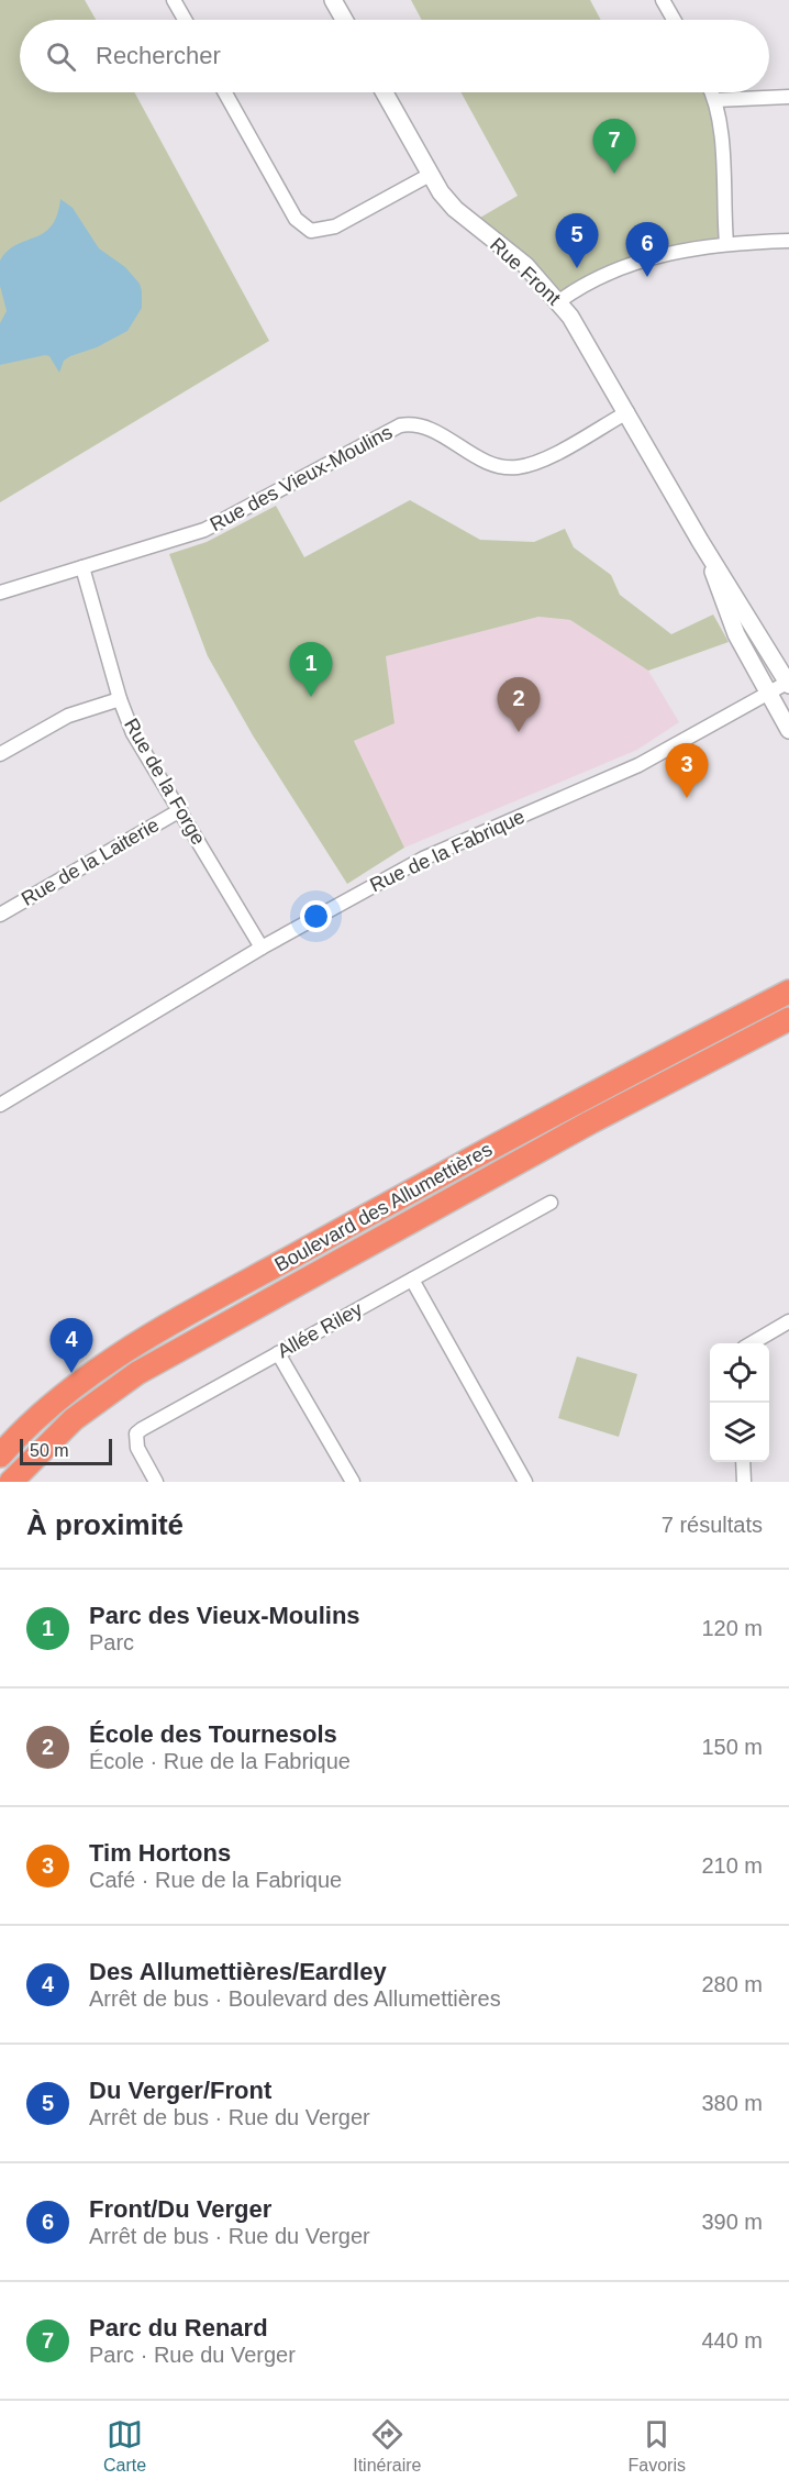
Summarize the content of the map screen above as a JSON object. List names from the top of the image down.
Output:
{
  "streets": {
    "highway": ["Boulevard des Allumettières"],
    "street": [
      "Rue Front",
      "Rue des Vieux-Moulins",
      "Rue de la Forge",
      "Rue de la Fabrique",
      "Rue de la Laiterie",
      "Allée Riley"
    ]
  },
  "crossings": [
    ["Rue Front", "Rue des Vieux-Moulins"],
    ["Rue Front", "Rue de la Fabrique"],
    ["Rue des Vieux-Moulins", "Rue de la Forge"],
    ["Rue de la Forge", "Rue de la Fabrique"],
    ["Rue de la Forge", "Rue de la Laiterie"]
  ],
  "scale_bar": "50 m",
  "page": {
    "search": "Rechercher",
    "pins": [
      "7",
      "5",
      "6",
      "1",
      "2",
      "3",
      "4"
    ],
    "scale": "50 m",
    "heading": ["À proximité", "7 résultats"],
    "list": [
      {
        "mark": "1",
        "name": "Parc des Vieux-Moulins",
        "note": "Parc",
        "value": "120 m"
      },
      {
        "mark": "2",
        "name": "École des Tournesols",
        "note": "École · Rue de la Fabrique",
        "value": "150 m"
      },
      {
        "mark": "3",
        "name": "Tim Hortons",
        "note": "Café · Rue de la Fabrique",
        "value": "210 m"
      },
      {
        "mark": "4",
        "name": "Des Allumettières/Eardley",
        "note": "Arrêt de bus · Boulevard des Allumettières",
        "value": "280 m"
      },
      {
        "mark": "5",
        "name": "Du Verger/Front",
        "note": "Arrêt de bus · Rue du Verger",
        "value": "380 m"
      },
      {
        "mark": "6",
        "name": "Front/Du Verger",
        "note": "Arrêt de bus · Rue du Verger",
        "value": "390 m"
      },
      {
        "mark": "7",
        "name": "Parc du Renard",
        "note": "Parc · Rue du Verger",
        "value": "440 m"
      }
    ],
    "nav": ["Carte", "Itinéraire", "Favoris"]
  }
}
